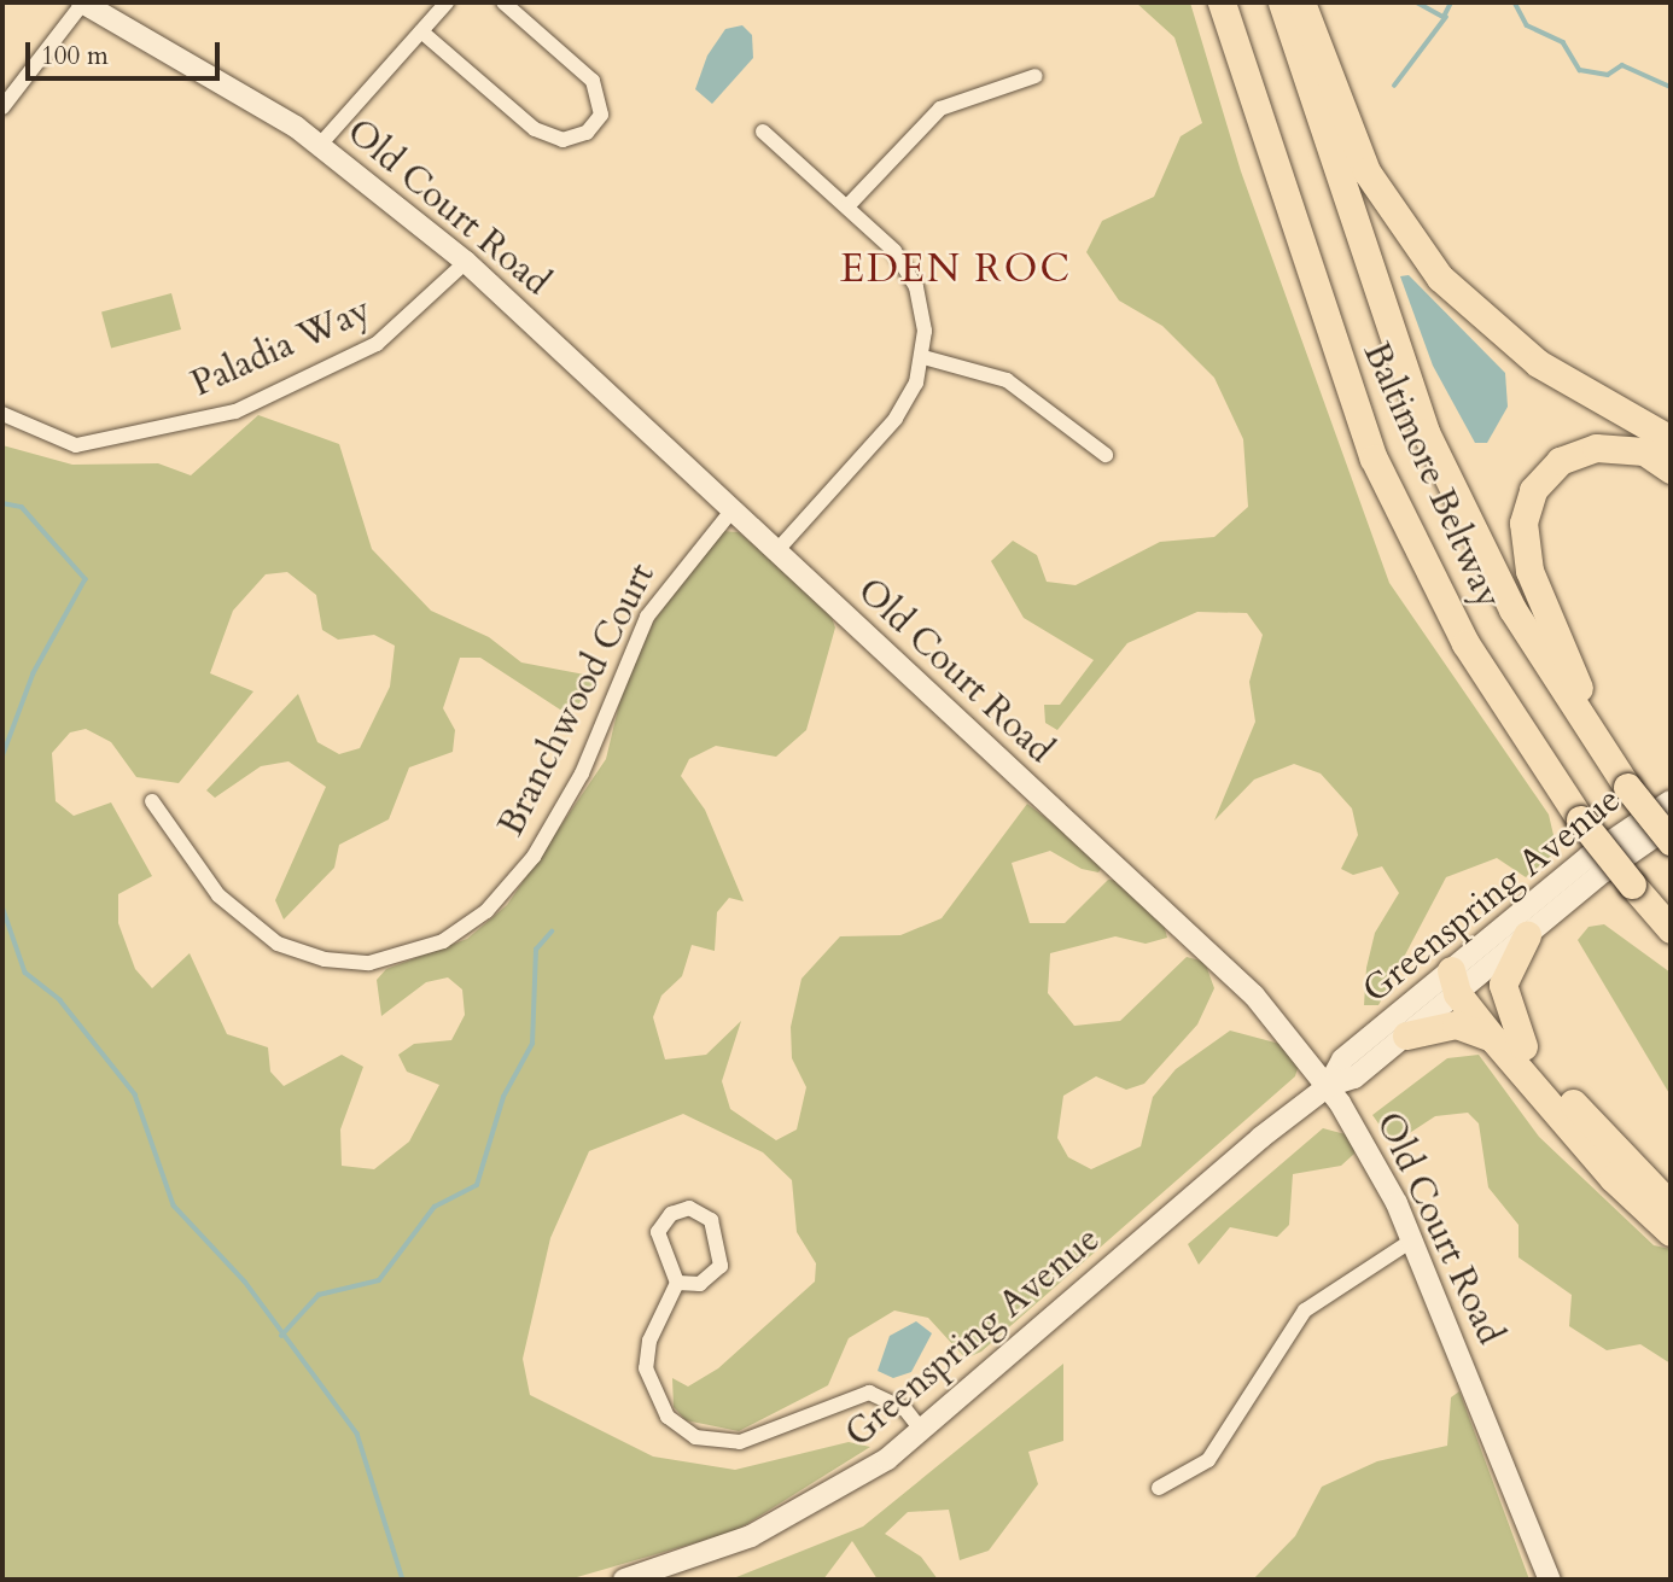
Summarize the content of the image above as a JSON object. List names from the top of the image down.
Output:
{
  "streets": {
    "highway": ["Baltimore Beltway"],
    "main road": ["Old Court Road", "Greenspring Avenue"],
    "street": ["Paladia Way", "Branchwood Court"]
  },
  "crossings": [
    ["Old Court Road", "Paladia Way"],
    ["Old Court Road", "Branchwood Court"],
    ["Old Court Road", "Greenspring Avenue"]
  ],
  "districts": ["EDEN ROC"],
  "scale_bar": "100 m"
}
